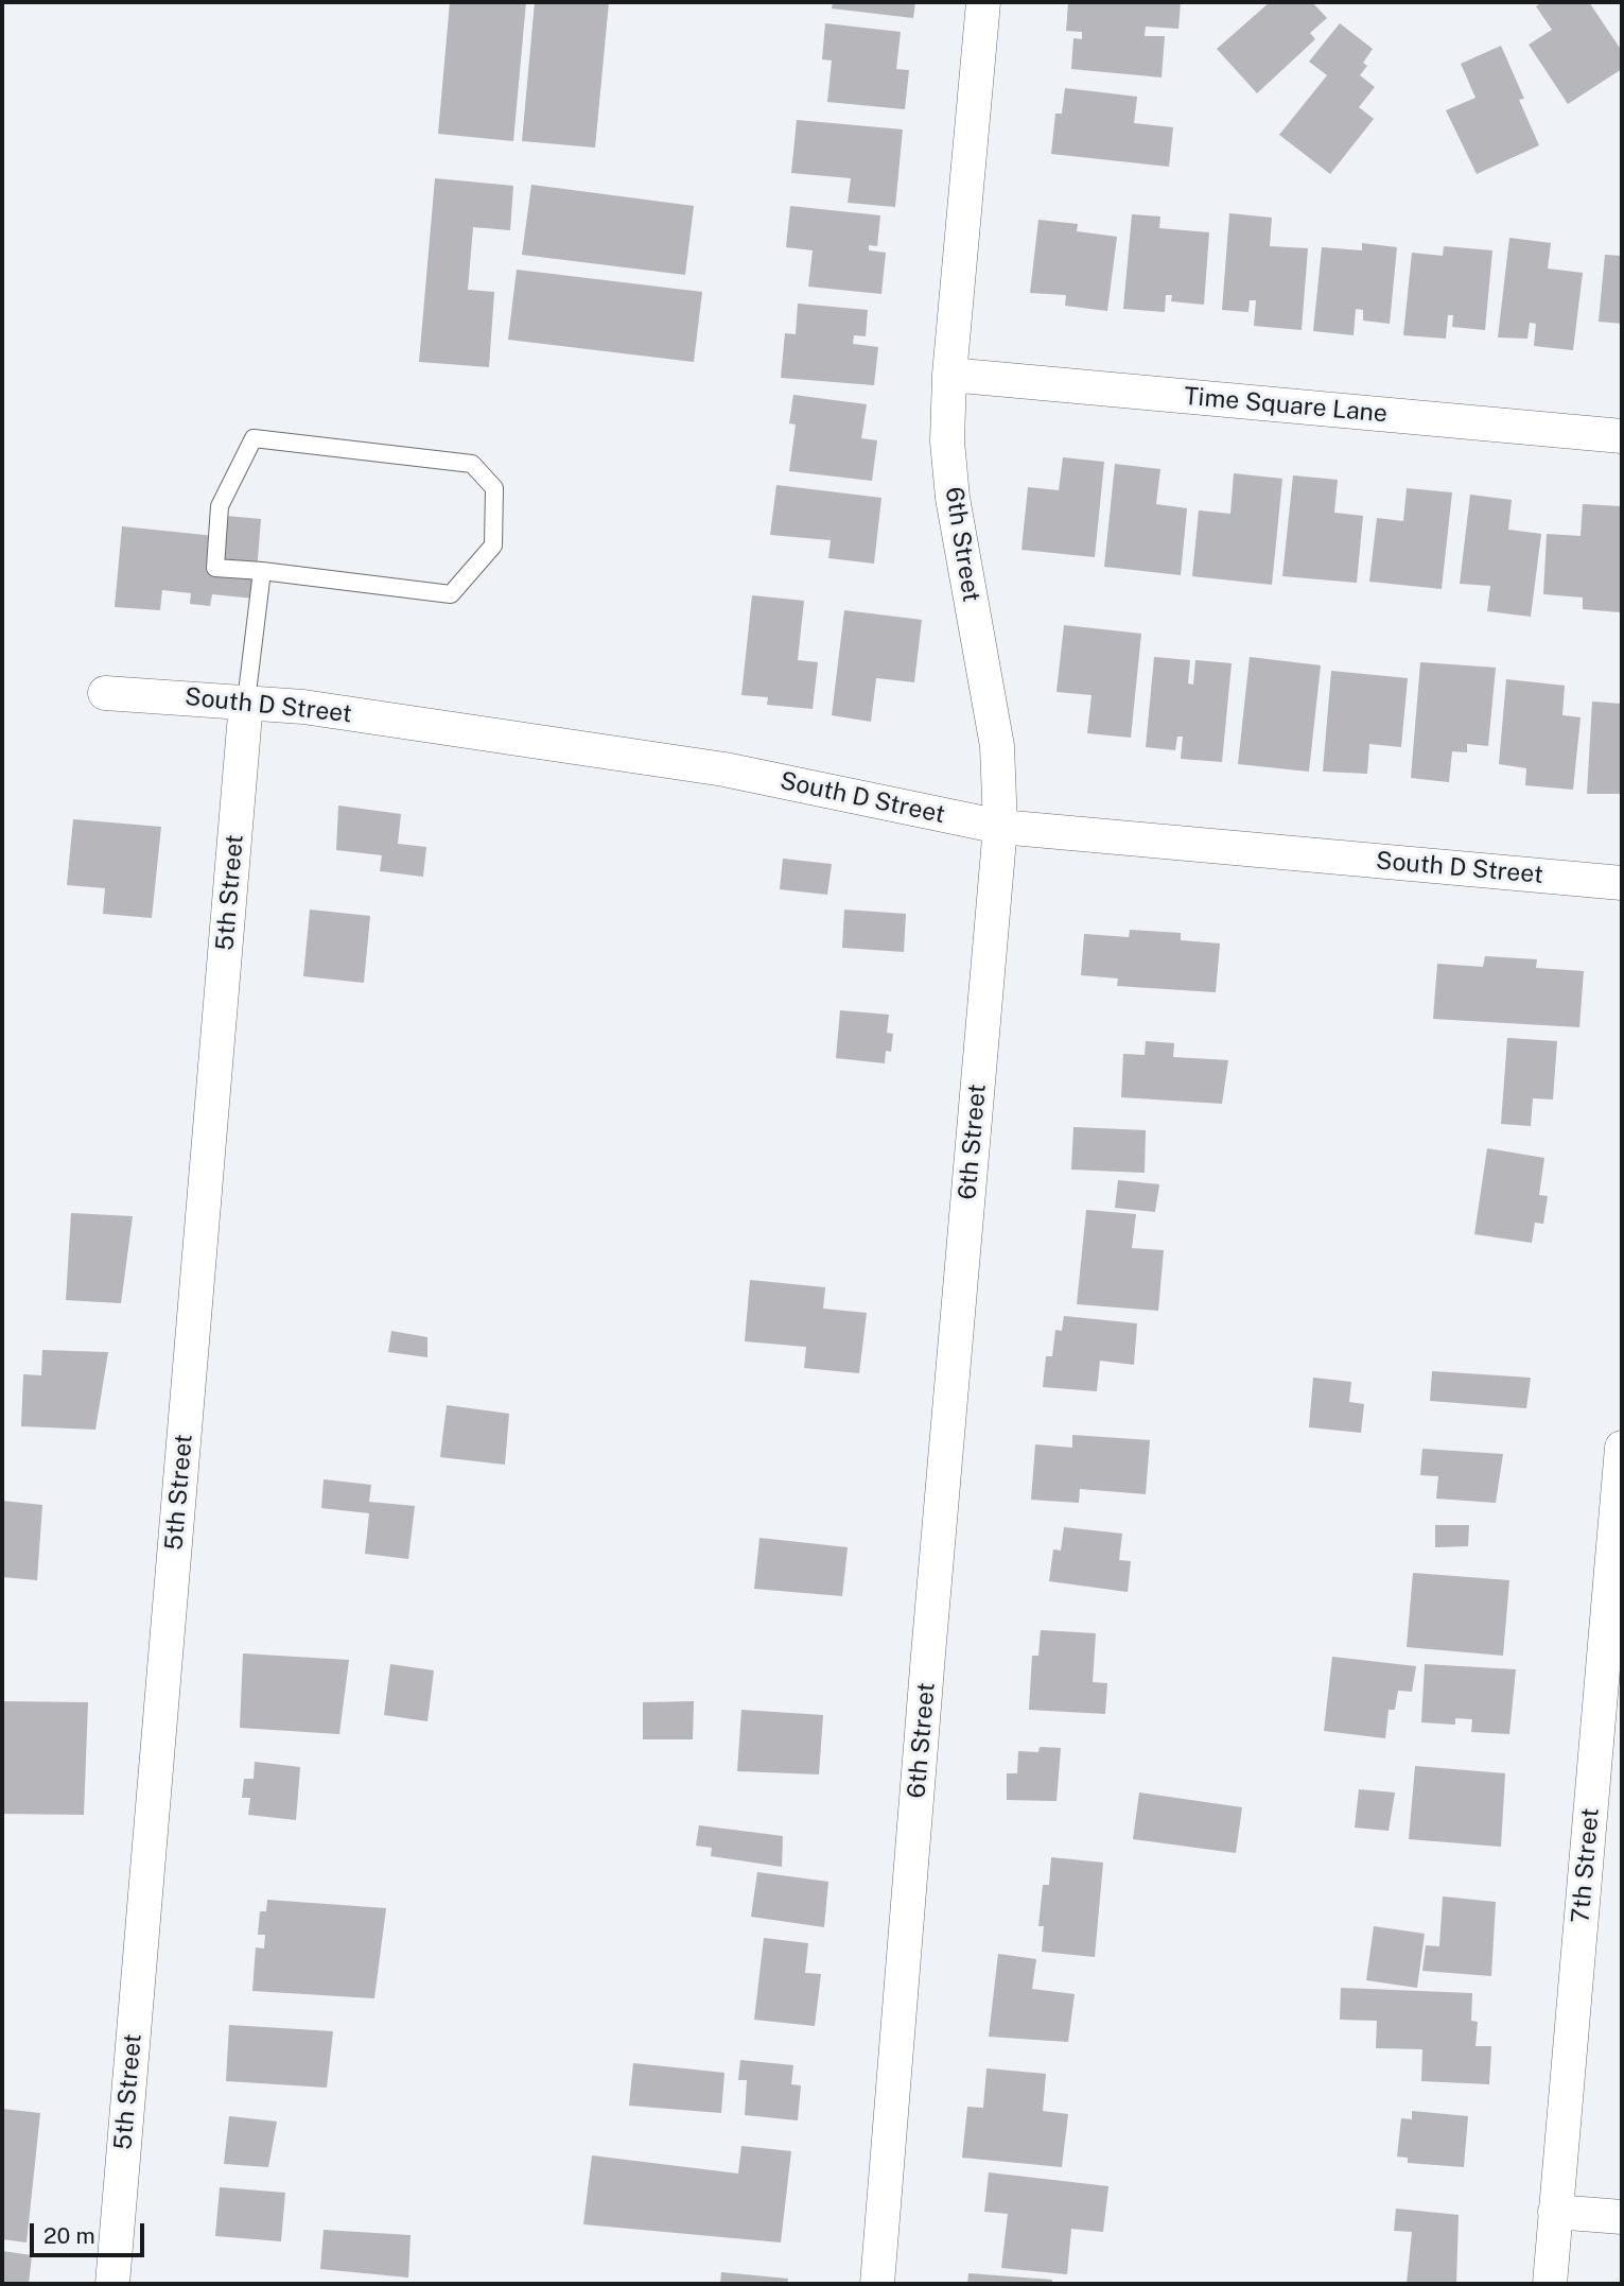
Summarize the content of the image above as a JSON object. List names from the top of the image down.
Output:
{
  "streets": {
    "street": [
      "Time Square Lane",
      "6th Street",
      "South D Street",
      "5th Street",
      "7th Street"
    ]
  },
  "crossings": [
    ["Time Square Lane", "6th Street"],
    ["6th Street", "South D Street"],
    ["South D Street", "5th Street"]
  ],
  "scale_bar": "20 m"
}
